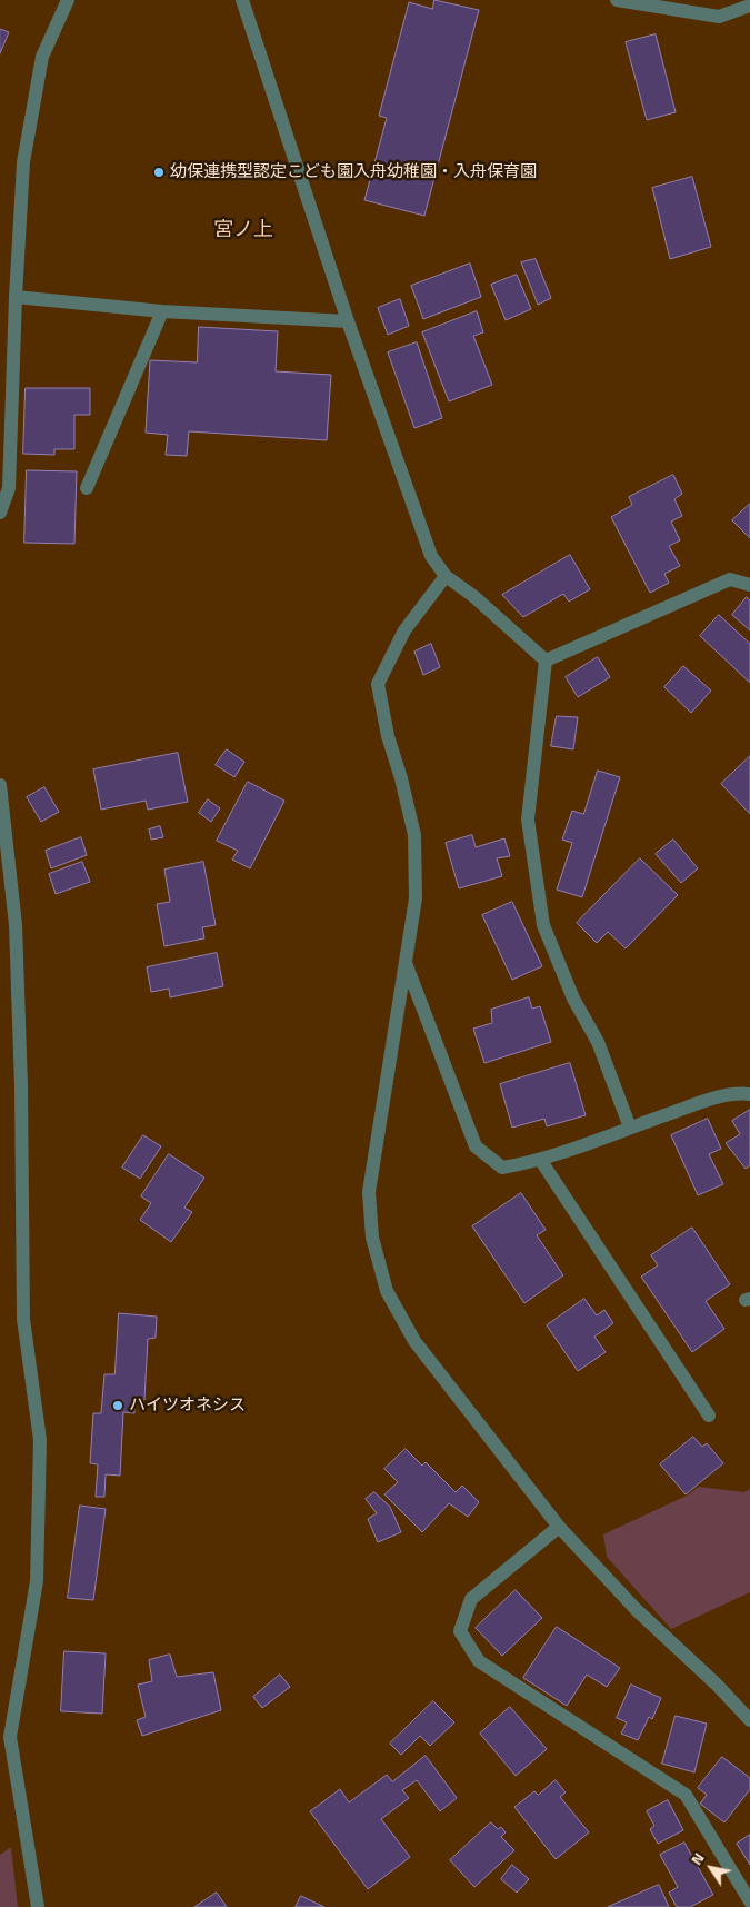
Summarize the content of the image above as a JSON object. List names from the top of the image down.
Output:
{
  "districts": ["宮ノ上"],
  "places": ["幼保連携型認定こども園入舟幼稚園・入舟保育園", "ハイツオネシス"],
  "north": "top left"
}
